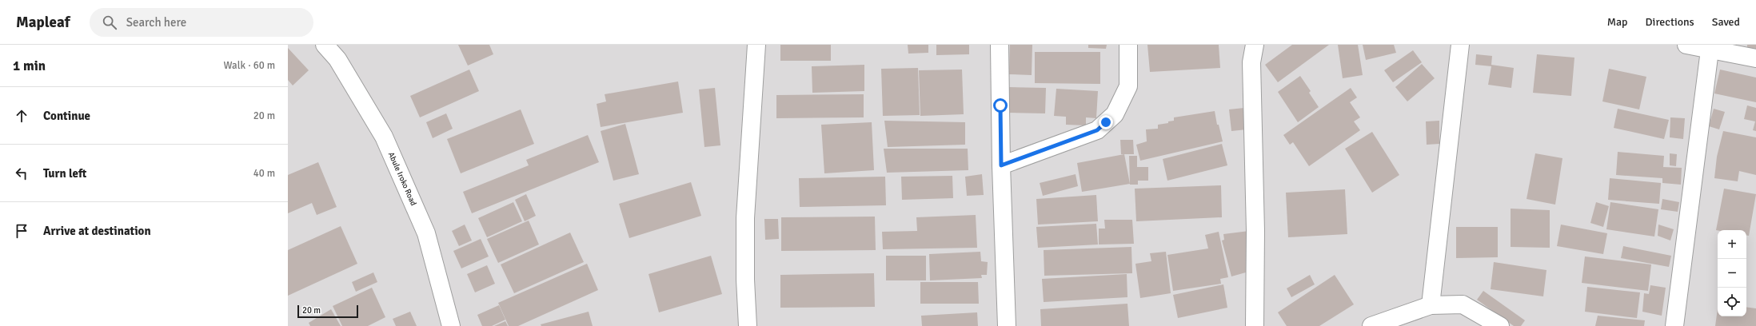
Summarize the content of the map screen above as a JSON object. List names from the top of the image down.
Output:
{
  "streets": {
    "street": ["Abule Iroko Road"]
  },
  "scale_bar": "20 m",
  "page": {
    "header": "Mapleaf",
    "search": "Search here",
    "nav": ["Map", "Directions", "Saved"],
    "heading": ["1 min", "Walk · 60 m"],
    "list": [
      ["Continue", "20 m"],
      ["Turn left", "40 m"],
      "Arrive at destination"
    ],
    "map_buttons": ["+", "−"],
    "scale": "20 m"
  }
}
